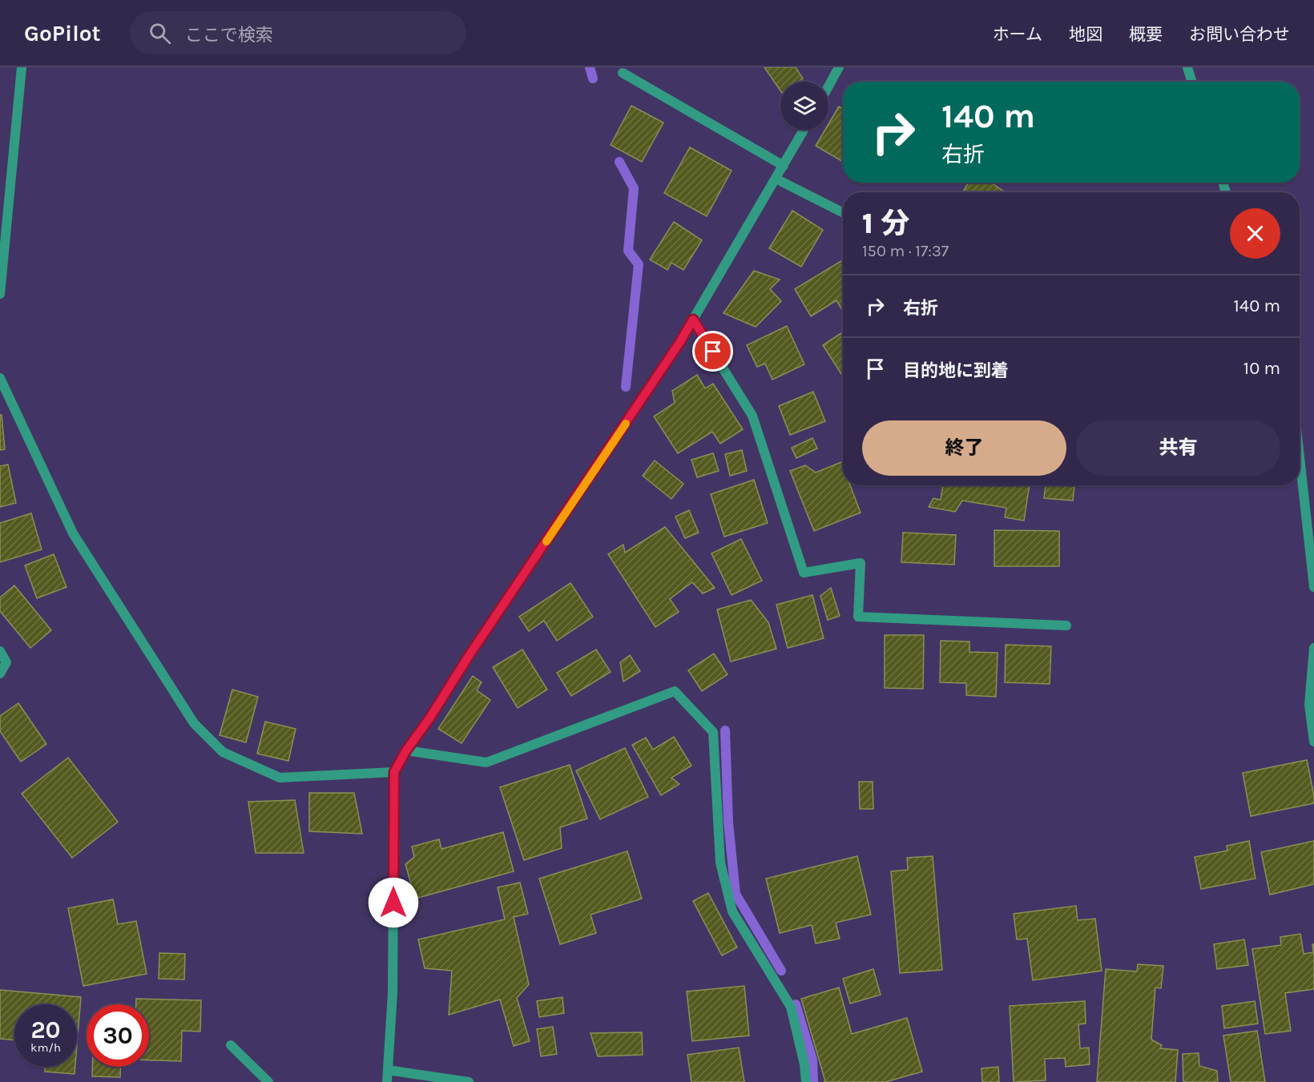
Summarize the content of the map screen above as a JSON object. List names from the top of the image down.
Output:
{
  "page": {
    "header": "GoPilot",
    "search": "ここで検索",
    "nav": [
      "ホーム",
      "地図",
      "概要",
      "お問い合わせ"
    ],
    "turn": ["140 m", "右折"],
    "heading": ["1 分", "150 m · 17:37"],
    "list": [
      {
        "name": "右折",
        "value": "140 m"
      },
      {
        "name": "目的地に到着",
        "value": "10 m"
      }
    ],
    "buttons": ["終了", "共有"],
    "speed": "20 km/h",
    "limit": "30"
  }
}
